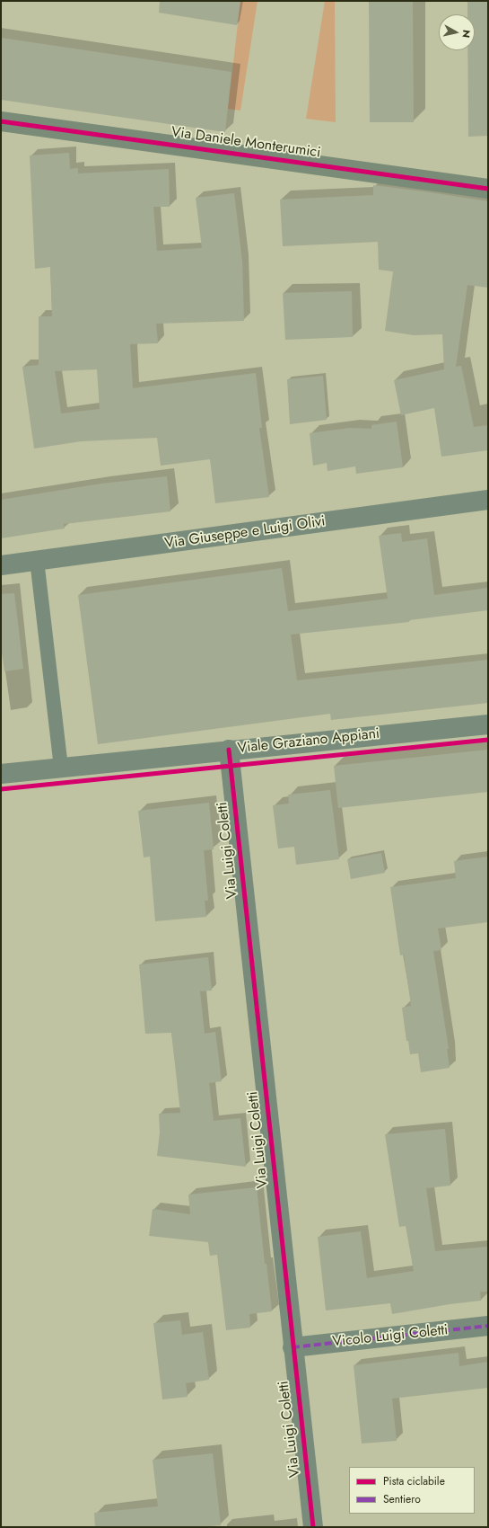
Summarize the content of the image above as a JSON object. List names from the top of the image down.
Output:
{
  "streets": {
    "street": [
      "Via Daniele Monterumici",
      "Via Giuseppe e Luigi Olivi",
      "Viale Graziano Appiani",
      "Via Luigi Coletti",
      "Vicolo Luigi Coletti"
    ]
  },
  "crossings": [
    ["Viale Graziano Appiani", "Via Luigi Coletti"],
    ["Via Luigi Coletti", "Vicolo Luigi Coletti"]
  ],
  "legend": ["Pista ciclabile", "Sentiero"],
  "north": "right"
}
